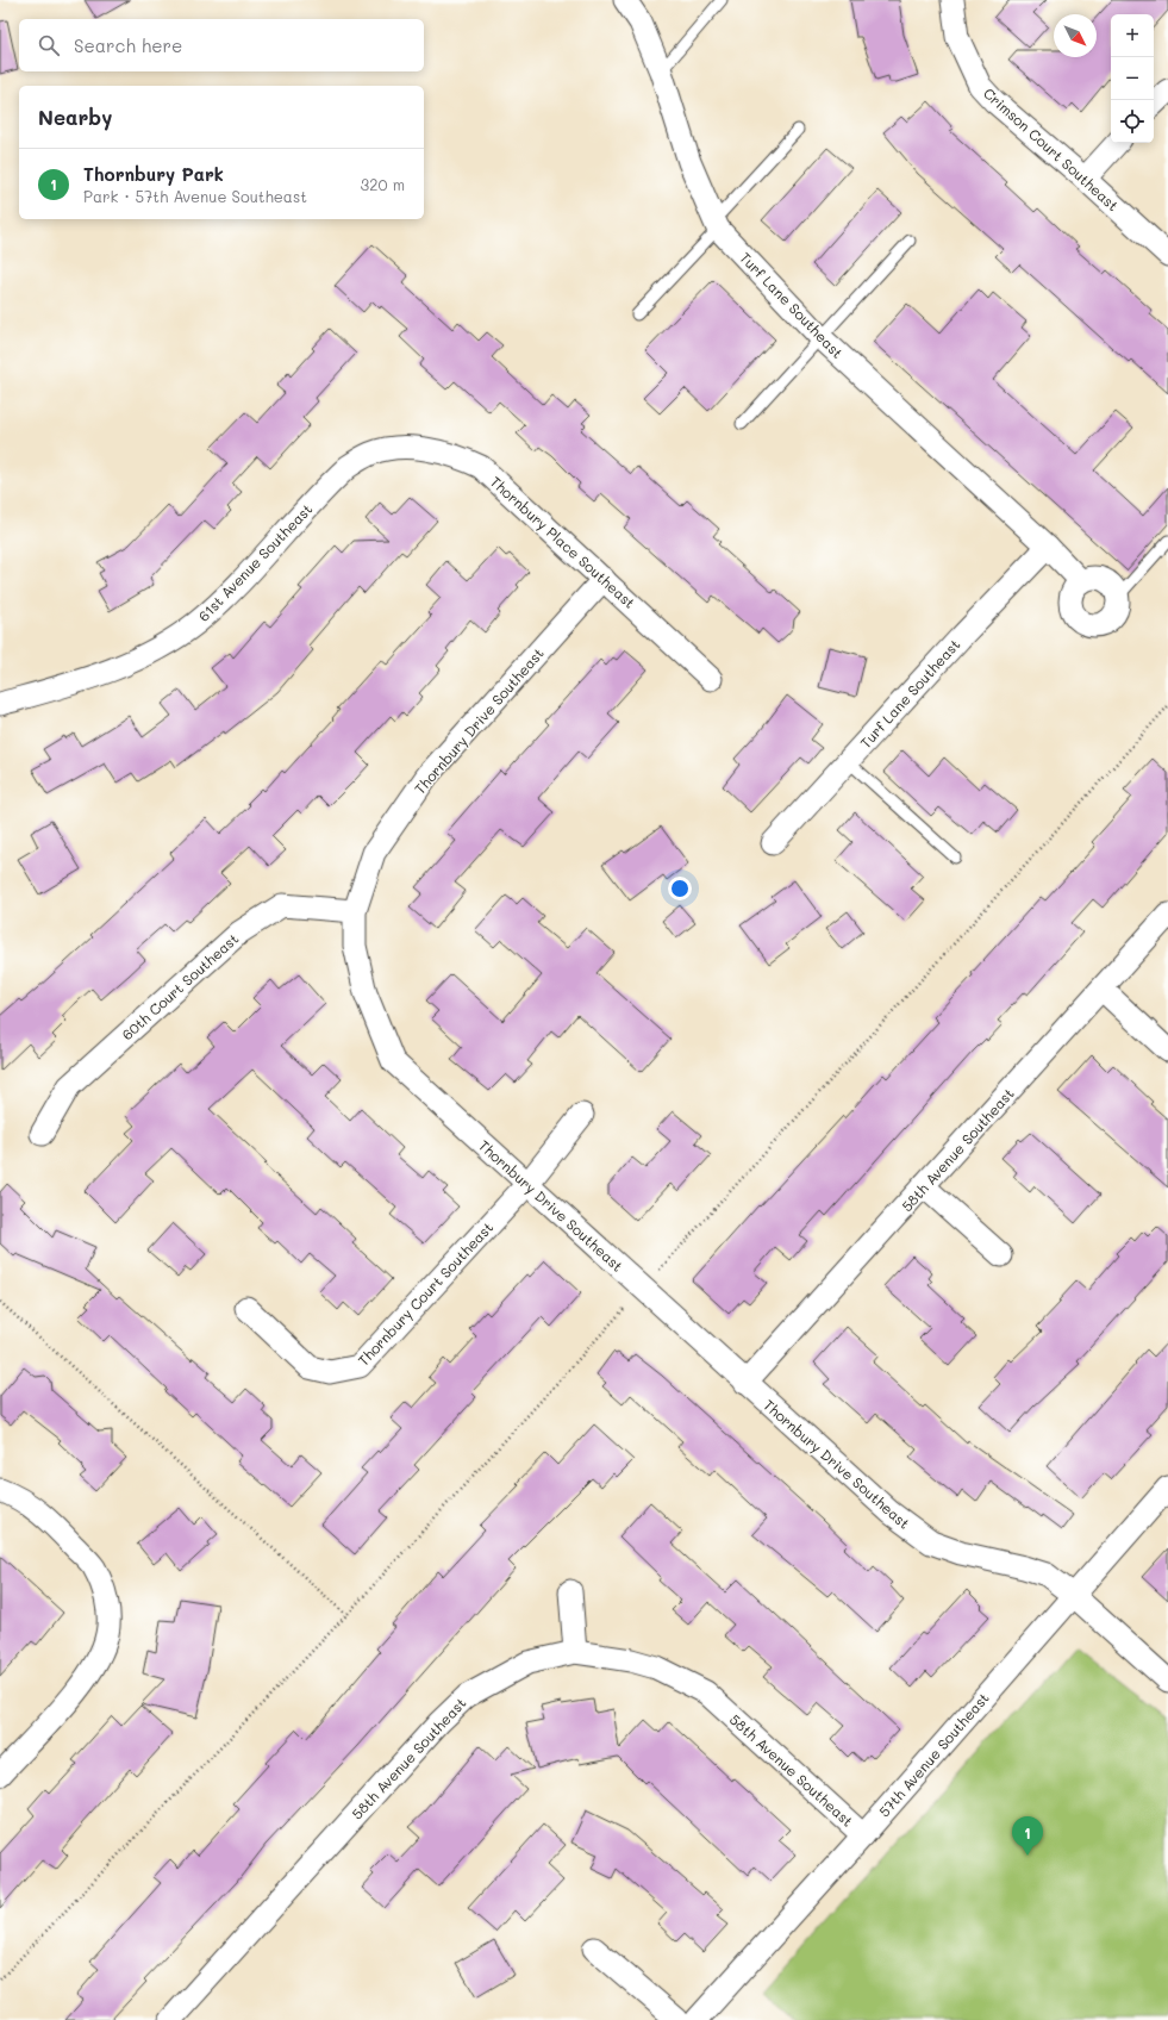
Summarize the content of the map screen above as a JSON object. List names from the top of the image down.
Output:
{
  "streets": {
    "street": [
      "Crimson Court Southeast",
      "Turf Lane Southeast",
      "Thornbury Place Southeast",
      "61st Avenue Southeast",
      "Thornbury Drive Southeast",
      "60th Court Southeast",
      "58th Avenue Southeast",
      "Thornbury Court Southeast",
      "57th Avenue Southeast"
    ]
  },
  "crossings": [
    ["Thornbury Place Southeast", "61st Avenue Southeast"],
    ["Thornbury Place Southeast", "Thornbury Drive Southeast"],
    ["Thornbury Drive Southeast", "60th Court Southeast"],
    ["Thornbury Drive Southeast", "58th Avenue Southeast"],
    ["Thornbury Drive Southeast", "Thornbury Court Southeast"],
    ["Thornbury Drive Southeast", "57th Avenue Southeast"],
    ["58th Avenue Southeast", "57th Avenue Southeast"]
  ],
  "north": "bottom right",
  "page": {
    "map_buttons": ["+", "−"],
    "search": "Search here",
    "heading": "Nearby",
    "list": [
      {
        "mark": "1",
        "name": "Thornbury Park",
        "note": "Park · 57th Avenue Southeast",
        "value": "320 m"
      }
    ],
    "pins": "1"
  }
}
